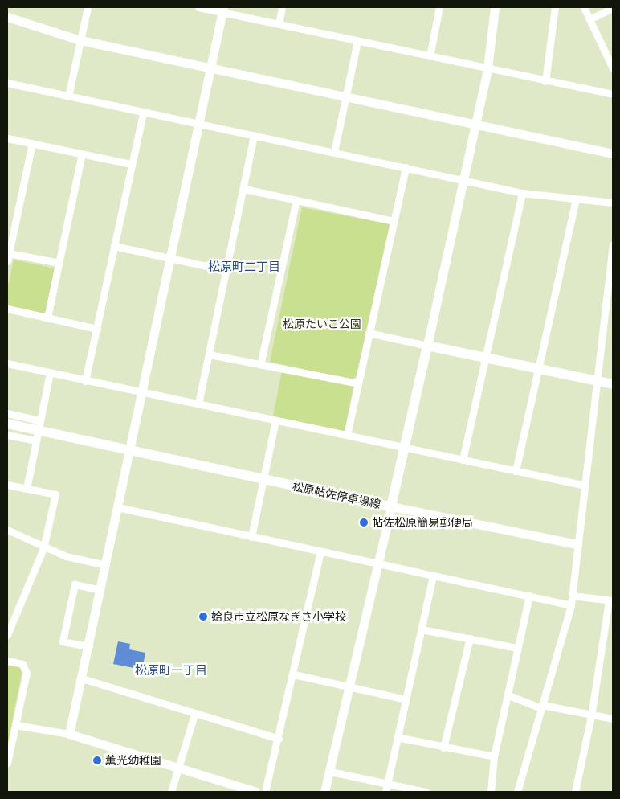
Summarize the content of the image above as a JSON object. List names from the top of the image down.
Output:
{
  "streets": {
    "main road": ["松原帖佐停車場線"]
  },
  "districts": ["松原町二丁目", "松原町一丁目"],
  "parks": ["松原たいこ公園"],
  "places": ["帖佐松原簡易郵便局", "姶良市立松原なぎさ小学校", "薫光幼稚園"]
}
